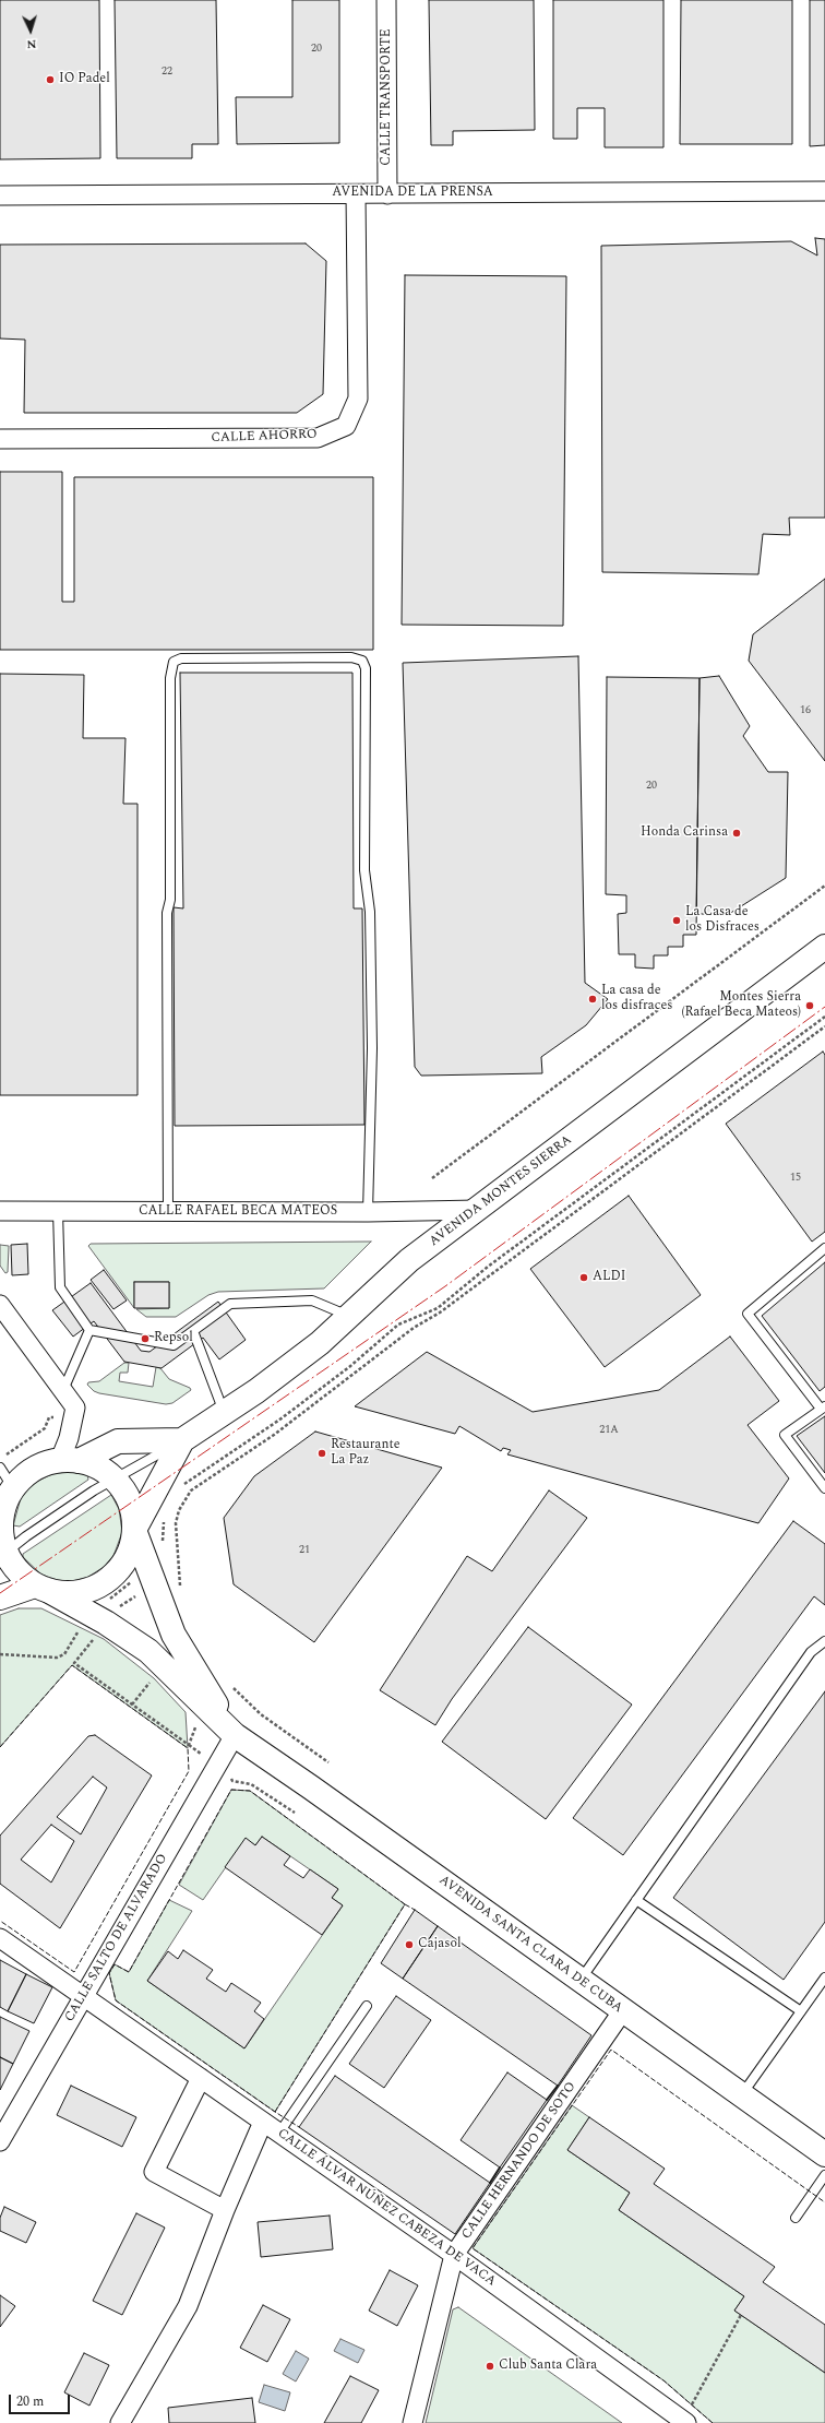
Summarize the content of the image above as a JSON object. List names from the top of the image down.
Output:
{
  "streets": {
    "main road": ["AVENIDA MONTES SIERRA", "AVENIDA SANTA CLARA DE CUBA"],
    "street": [
      "CALLE TRANSPORTE",
      "AVENIDA DE LA PRENSA",
      "CALLE AHORRO",
      "CALLE RAFAEL BECA MATEOS",
      "CALLE SALTO DE ALVARADO",
      "CALLE HERNANDO DE SOTO",
      "CALLE ÁLVAR NÚÑEZ CABEZA DE VACA"
    ]
  },
  "crossings": [
    ["CALLE TRANSPORTE", "AVENIDA DE LA PRENSA"],
    ["AVENIDA DE LA PRENSA", "CALLE AHORRO"],
    ["AVENIDA MONTES SIERRA", "CALLE RAFAEL BECA MATEOS"],
    ["AVENIDA MONTES SIERRA", "AVENIDA SANTA CLARA DE CUBA"],
    ["CALLE SALTO DE ALVARADO", "AVENIDA SANTA CLARA DE CUBA"],
    ["CALLE SALTO DE ALVARADO", "CALLE ÁLVAR NÚÑEZ CABEZA DE VACA"],
    ["AVENIDA SANTA CLARA DE CUBA", "CALLE HERNANDO DE SOTO"],
    ["CALLE HERNANDO DE SOTO", "CALLE ÁLVAR NÚÑEZ CABEZA DE VACA"]
  ],
  "places": [
    "IO Padel",
    "Honda Carinsa",
    "La Casa de los Disfraces",
    "La casa de los disfraces",
    "Montes Sierra (Rafael Beca Mateos)",
    "ALDI",
    "Repsol",
    "Restaurante La Paz",
    "Cajasol",
    "Club Santa Clara"
  ],
  "house_numbers": [
    "20",
    "22",
    "16",
    "20",
    "15",
    "21A",
    "21"
  ],
  "scale_bar": "20 m",
  "north": "bottom"
}
